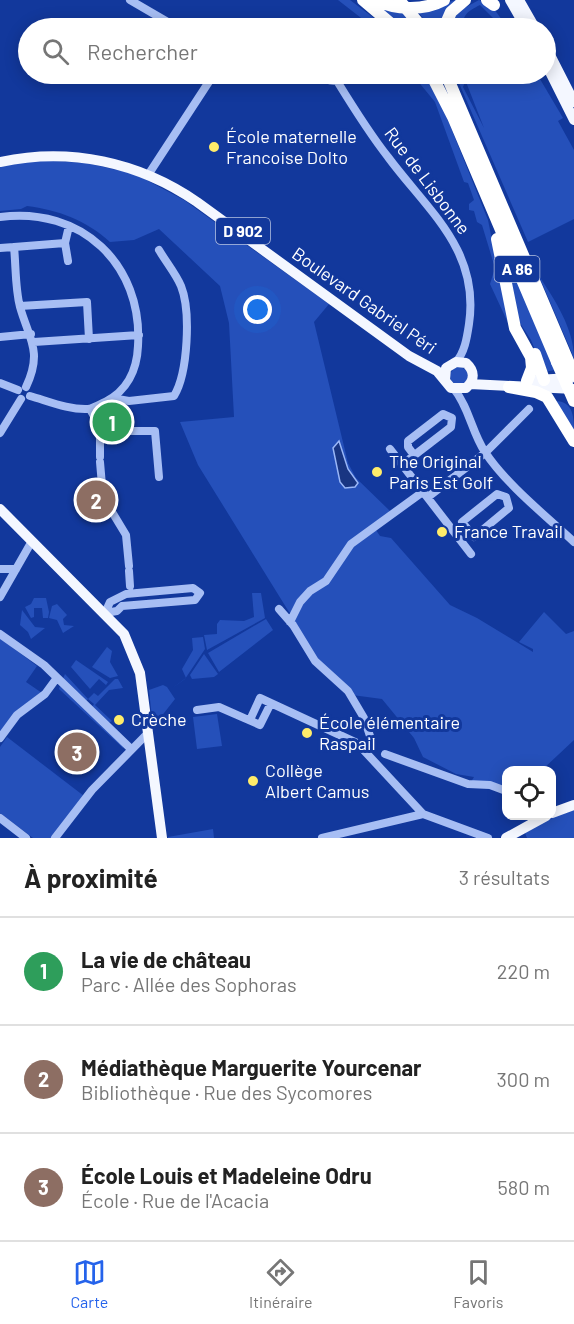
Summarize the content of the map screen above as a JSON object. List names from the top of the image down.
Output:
{
  "streets": {
    "highway": ["A 86"],
    "main road": ["D 902", "Boulevard Gabriel Péri"],
    "street": ["Rue de Lisbonne"]
  },
  "crossings": [
    ["Rue de Lisbonne", "Boulevard Gabriel Péri"]
  ],
  "places": [
    "École maternelle Francoise Dolto",
    "The Original Paris Est Golf",
    "France Travail",
    "Crèche",
    "École élémentaire Raspail",
    "Collège Albert Camus"
  ],
  "page": {
    "search": "Rechercher",
    "pins": ["1", "2", "3"],
    "heading": ["À proximité", "3 résultats"],
    "list": [
      {
        "mark": "1",
        "name": "La vie de château",
        "note": "Parc · Allée des Sophoras",
        "value": "220 m"
      },
      {
        "mark": "2",
        "name": "Médiathèque Marguerite Yourcenar",
        "note": "Bibliothèque · Rue des Sycomores",
        "value": "300 m"
      },
      {
        "mark": "3",
        "name": "École Louis et Madeleine Odru",
        "note": "École · Rue de l'Acacia",
        "value": "580 m"
      }
    ],
    "nav": ["Carte", "Itinéraire", "Favoris"]
  }
}
